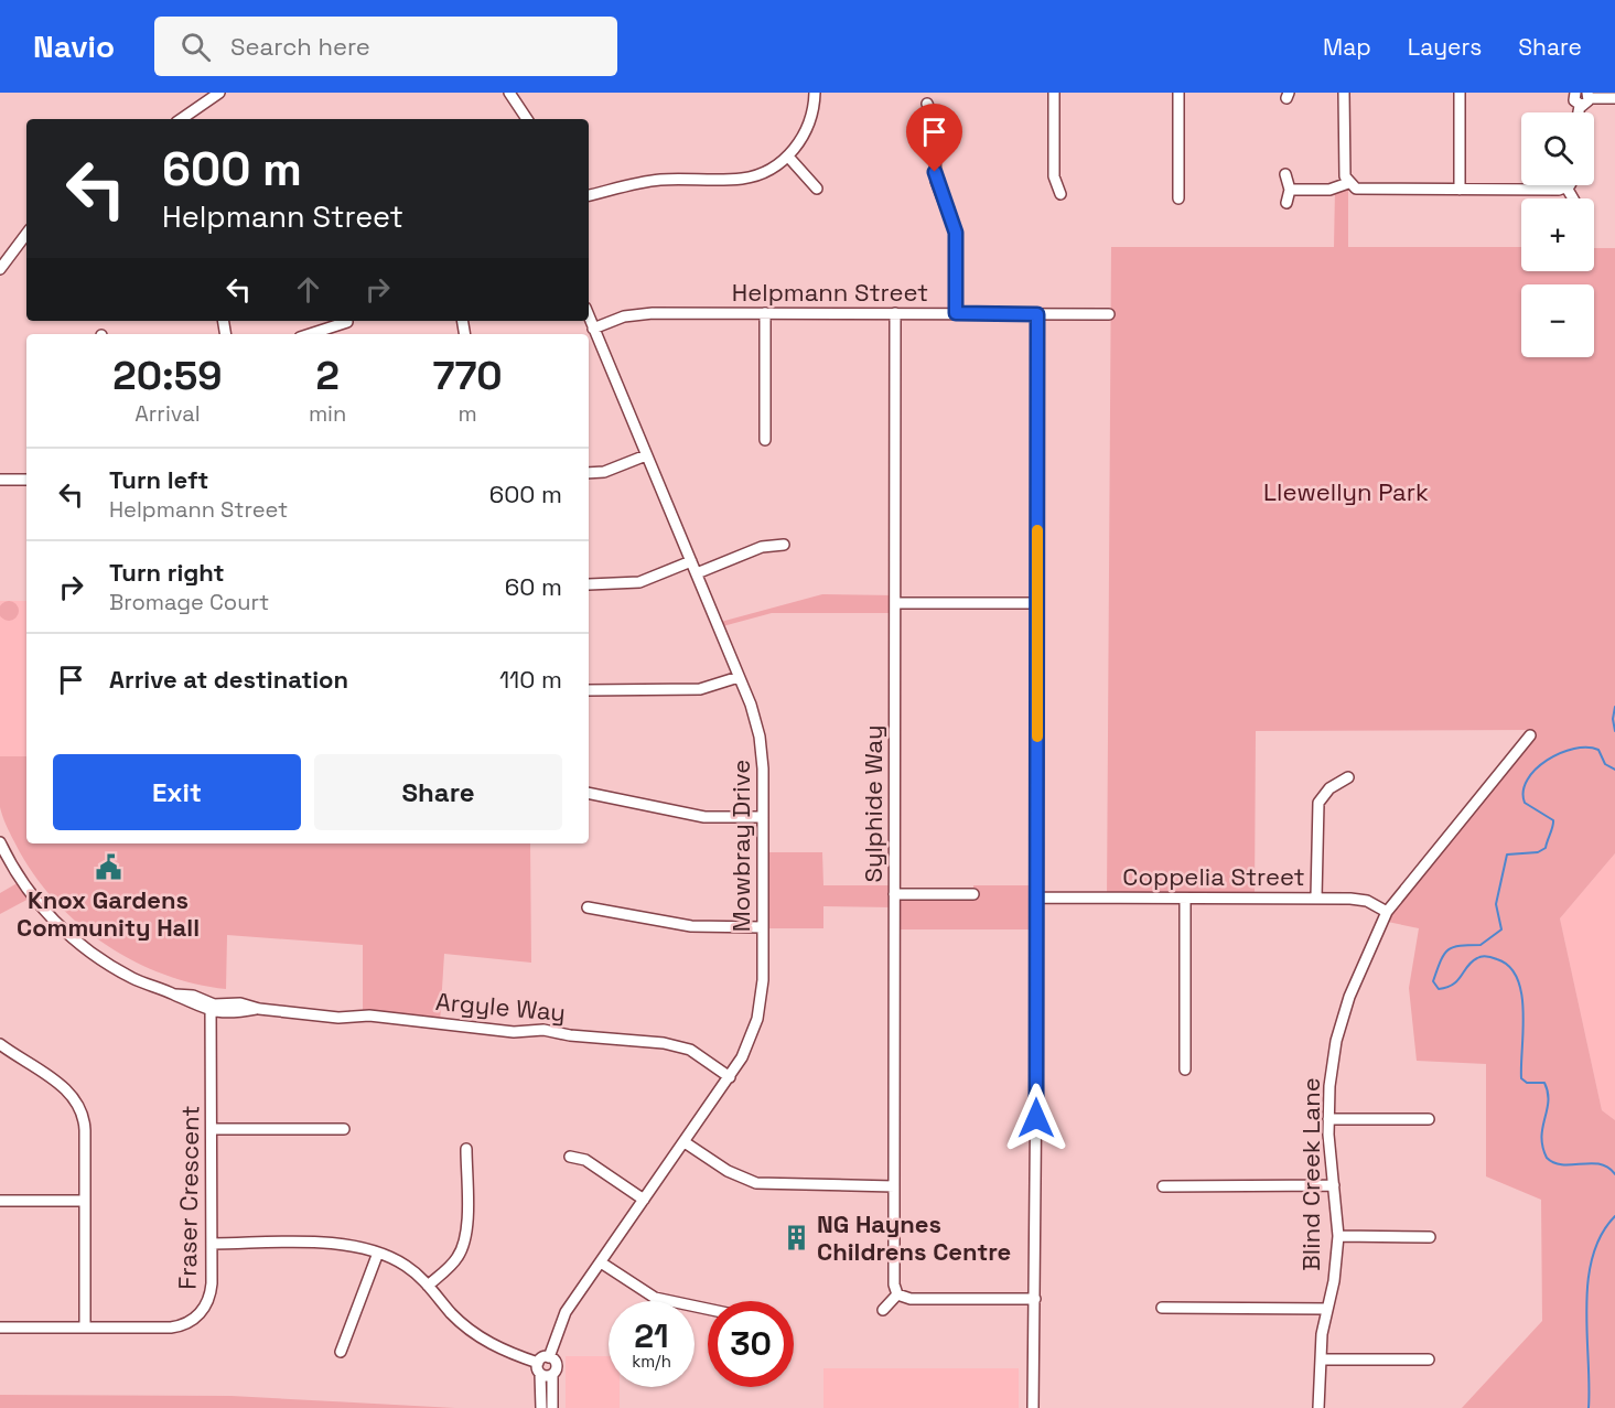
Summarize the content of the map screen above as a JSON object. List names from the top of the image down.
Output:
{
  "streets": {
    "street": [
      "Helpmann Street",
      "Sylphide Way",
      "Mowbray Drive",
      "Coppelia Street",
      "Argyle Way",
      "Blind Creek Lane",
      "Fraser Crescent"
    ]
  },
  "crossings": [
    ["Helpmann Street", "Sylphide Way"],
    ["Helpmann Street", "Mowbray Drive"],
    ["Mowbray Drive", "Argyle Way"],
    ["Coppelia Street", "Blind Creek Lane"],
    ["Argyle Way", "Fraser Crescent"]
  ],
  "parks": ["Llewellyn Park"],
  "places": {
    "public building": ["Knox Gardens Community Hall"],
    "building": ["NG Haynes Childrens Centre"]
  },
  "page": {
    "header": "Navio",
    "search": "Search here",
    "nav": ["Map", "Layers", "Share"],
    "map_buttons": ["+", "−"],
    "turn": ["600 m", "Helpmann Street"],
    "eta": [
      "20:59",
      "Arrival",
      "2",
      "min",
      "770",
      "m"
    ],
    "list": [
      {
        "name": "Turn left",
        "note": "Helpmann Street",
        "value": "600 m"
      },
      {
        "name": "Turn right",
        "note": "Bromage Court",
        "value": "60 m"
      },
      {
        "name": "Arrive at destination",
        "value": "110 m"
      }
    ],
    "buttons": ["Exit", "Share"],
    "speed": "21 km/h",
    "limit": "30"
  }
}
